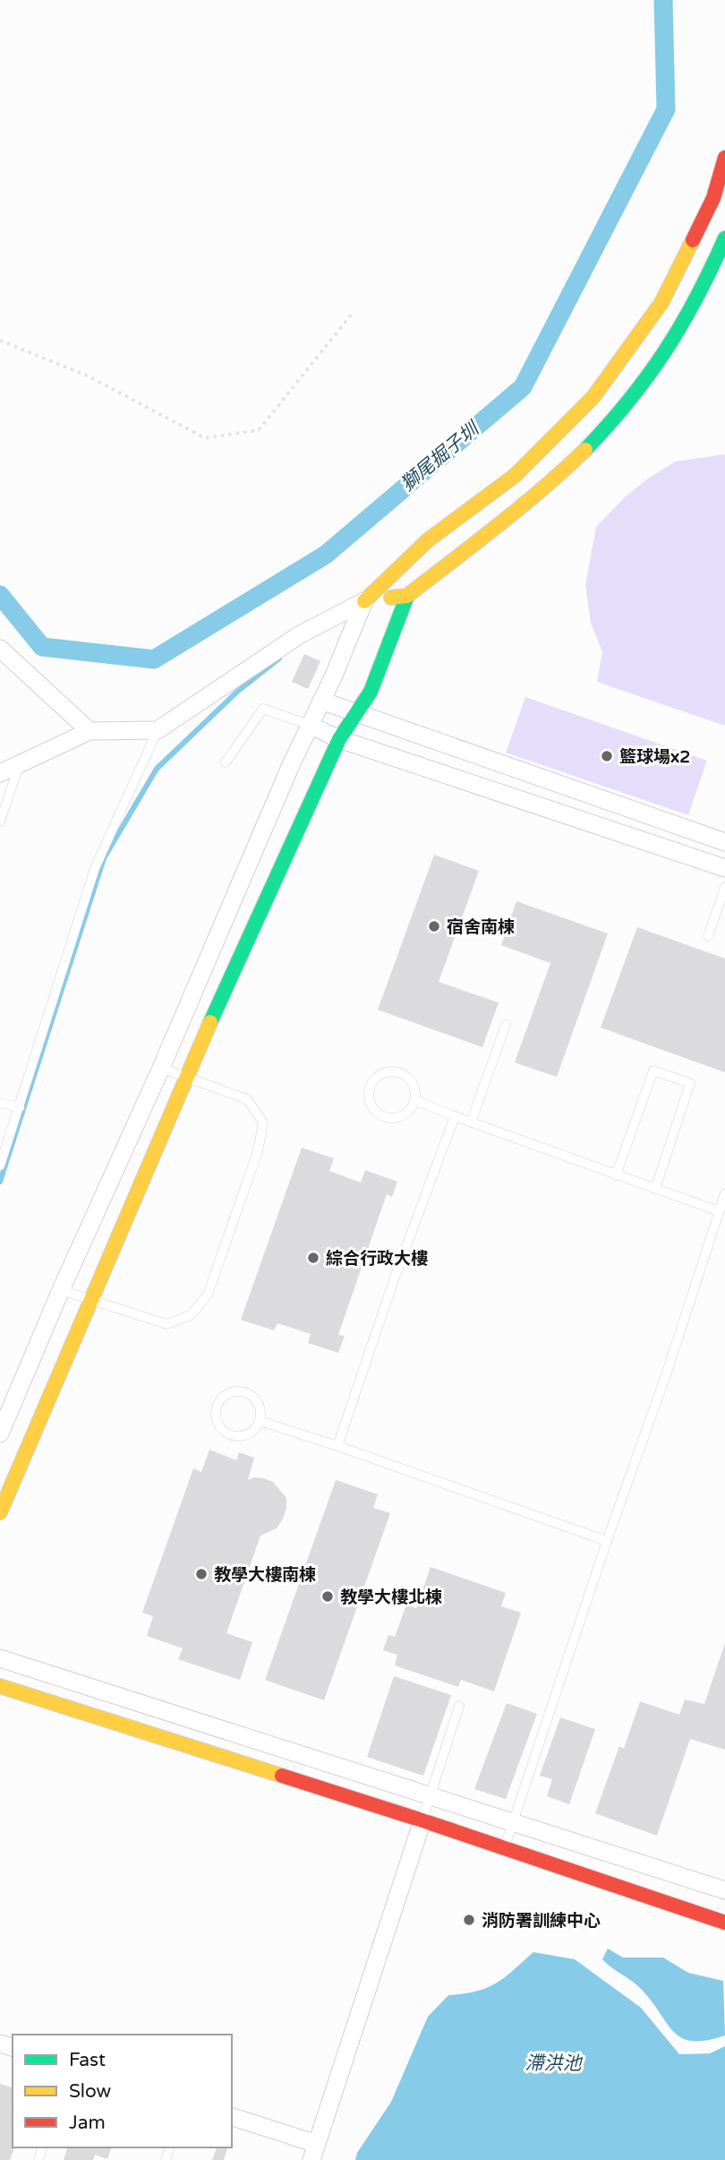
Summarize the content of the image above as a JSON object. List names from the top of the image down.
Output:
{
  "water": ["獅尾掘子圳", "滯洪池"],
  "places": [
    "籃球場x2",
    "宿舍南棟",
    "綜合行政大樓",
    "教學大樓南棟",
    "教學大樓北棟",
    "消防署訓練中心"
  ],
  "legend": ["Fast", "Slow", "Jam"]
}
